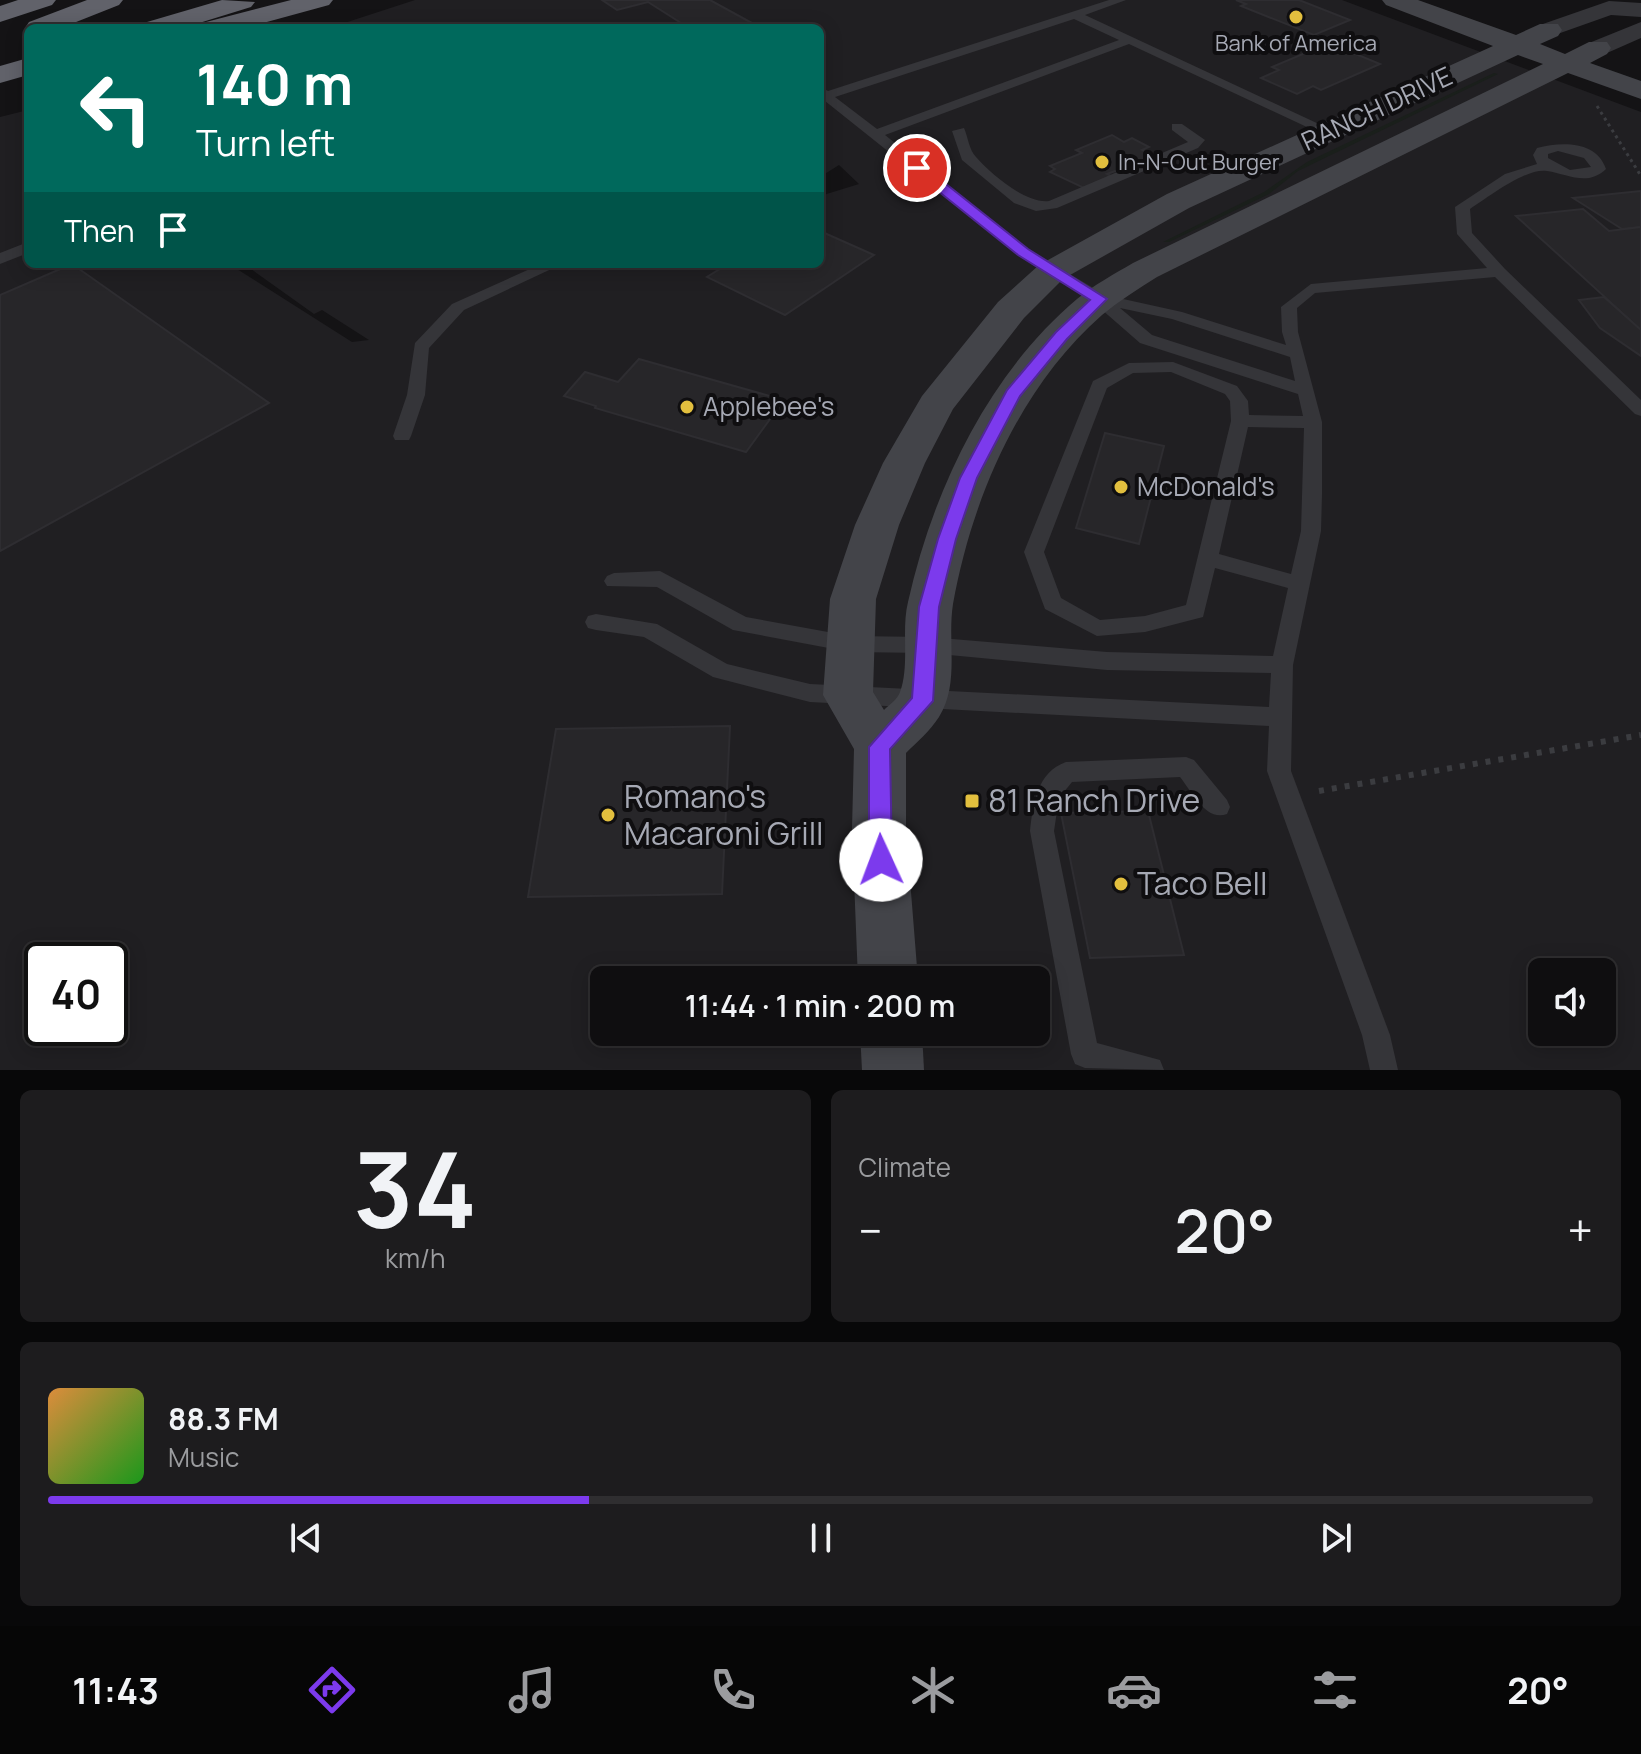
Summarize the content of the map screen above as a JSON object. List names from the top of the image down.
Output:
{
  "streets": {
    "street": ["RANCH DRIVE"]
  },
  "places": {
    "other": [
      "Bank of America",
      "In-N-Out Burger",
      "Applebee's",
      "McDonald's",
      "Romano's Macaroni Grill",
      "Taco Bell"
    ],
    "transit": ["81 Ranch Drive"]
  },
  "page": {
    "turn": ["140 m", "Turn left"],
    "then": "Then",
    "limit": "40",
    "trip": "11:44 · 1 min · 200 m",
    "tile": [
      ["34", "km/h"],
      "Climate"
    ],
    "heat": ["−", "20°", "+"],
    "song": ["88.3 FM", "Music"],
    "tabs": ["11:43", "20°"]
  }
}
